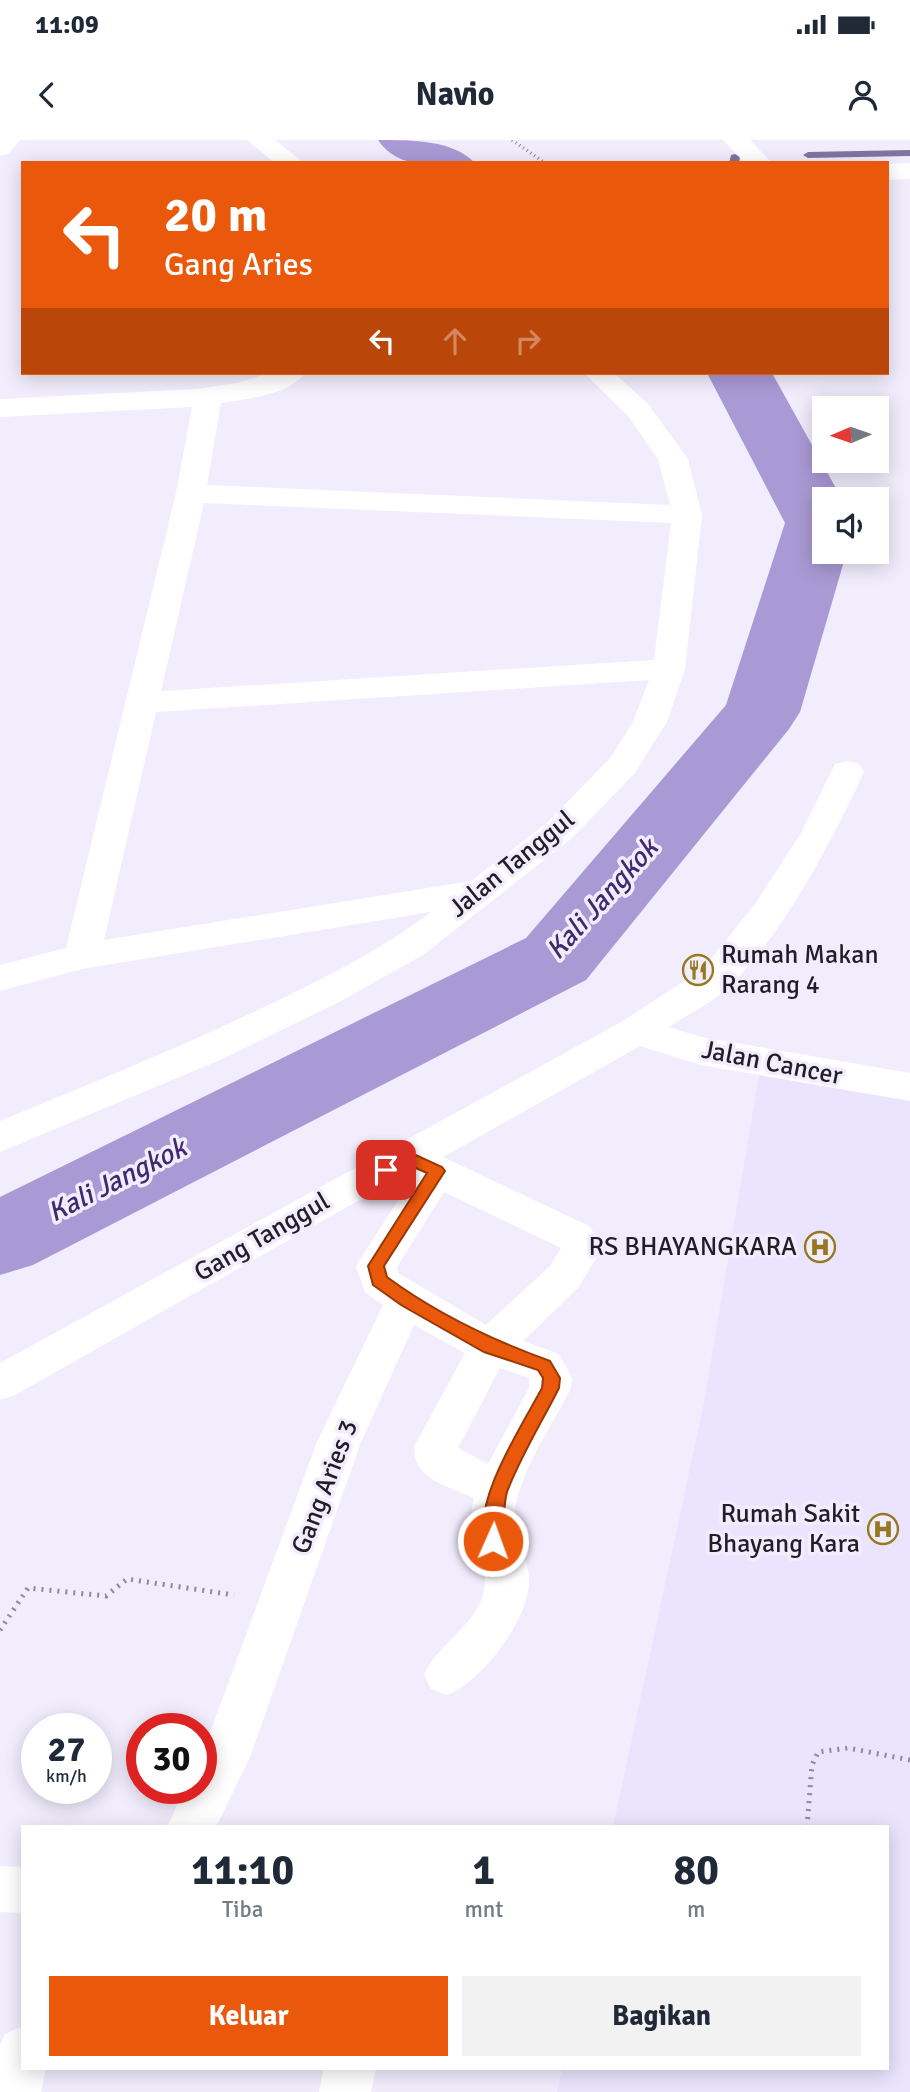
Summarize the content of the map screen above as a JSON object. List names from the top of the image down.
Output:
{
  "streets": {
    "street": [
      "Jalan Tanggul",
      "Jalan Cancer",
      "Gang Tanggul",
      "Gang Aries 3"
    ]
  },
  "crossings": [
    ["Jalan Cancer", "Gang Tanggul"]
  ],
  "water": ["Kali Jangkok"],
  "places": {
    "restaurant": ["Rumah Makan Rarang 4"],
    "hospital": ["RS BHAYANGKARA", "Rumah Sakit Bhayang Kara"]
  },
  "north": "left",
  "page": {
    "status": "11:09",
    "header": "Navio",
    "turn": ["20 m", "Gang Aries"],
    "speed": "27 km/h",
    "limit": "30",
    "eta": [
      "11:10",
      "Tiba",
      "1",
      "mnt",
      "80",
      "m"
    ],
    "buttons": ["Keluar", "Bagikan"]
  }
}
